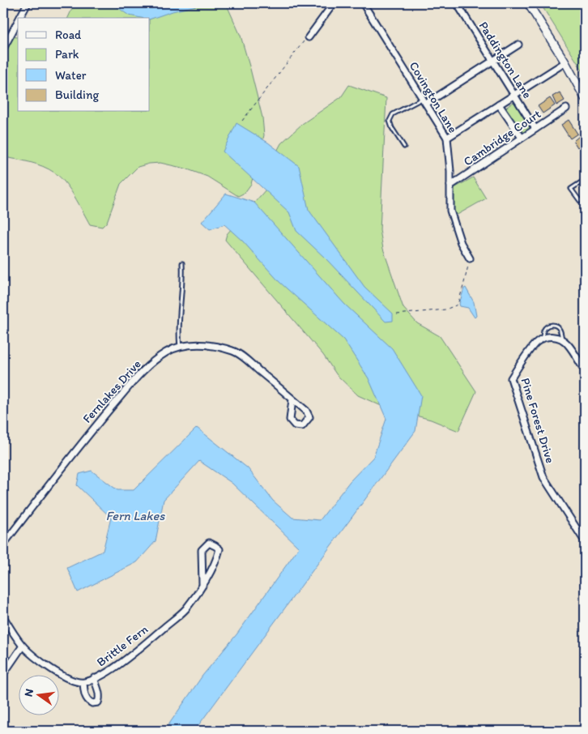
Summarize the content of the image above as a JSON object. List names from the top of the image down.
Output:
{
  "streets": {
    "street": [
      "Paddington Lane",
      "Covington Lane",
      "Cambridge Court",
      "Fernlakes Drive",
      "Pine Forest Drive",
      "Brittle Fern"
    ]
  },
  "crossings": [
    ["Paddington Lane", "Cambridge Court"],
    ["Covington Lane", "Cambridge Court"]
  ],
  "water": ["Fern Lakes"],
  "legend": [
    "Road",
    "Park",
    "Water",
    "Building"
  ],
  "north": "left"
}
